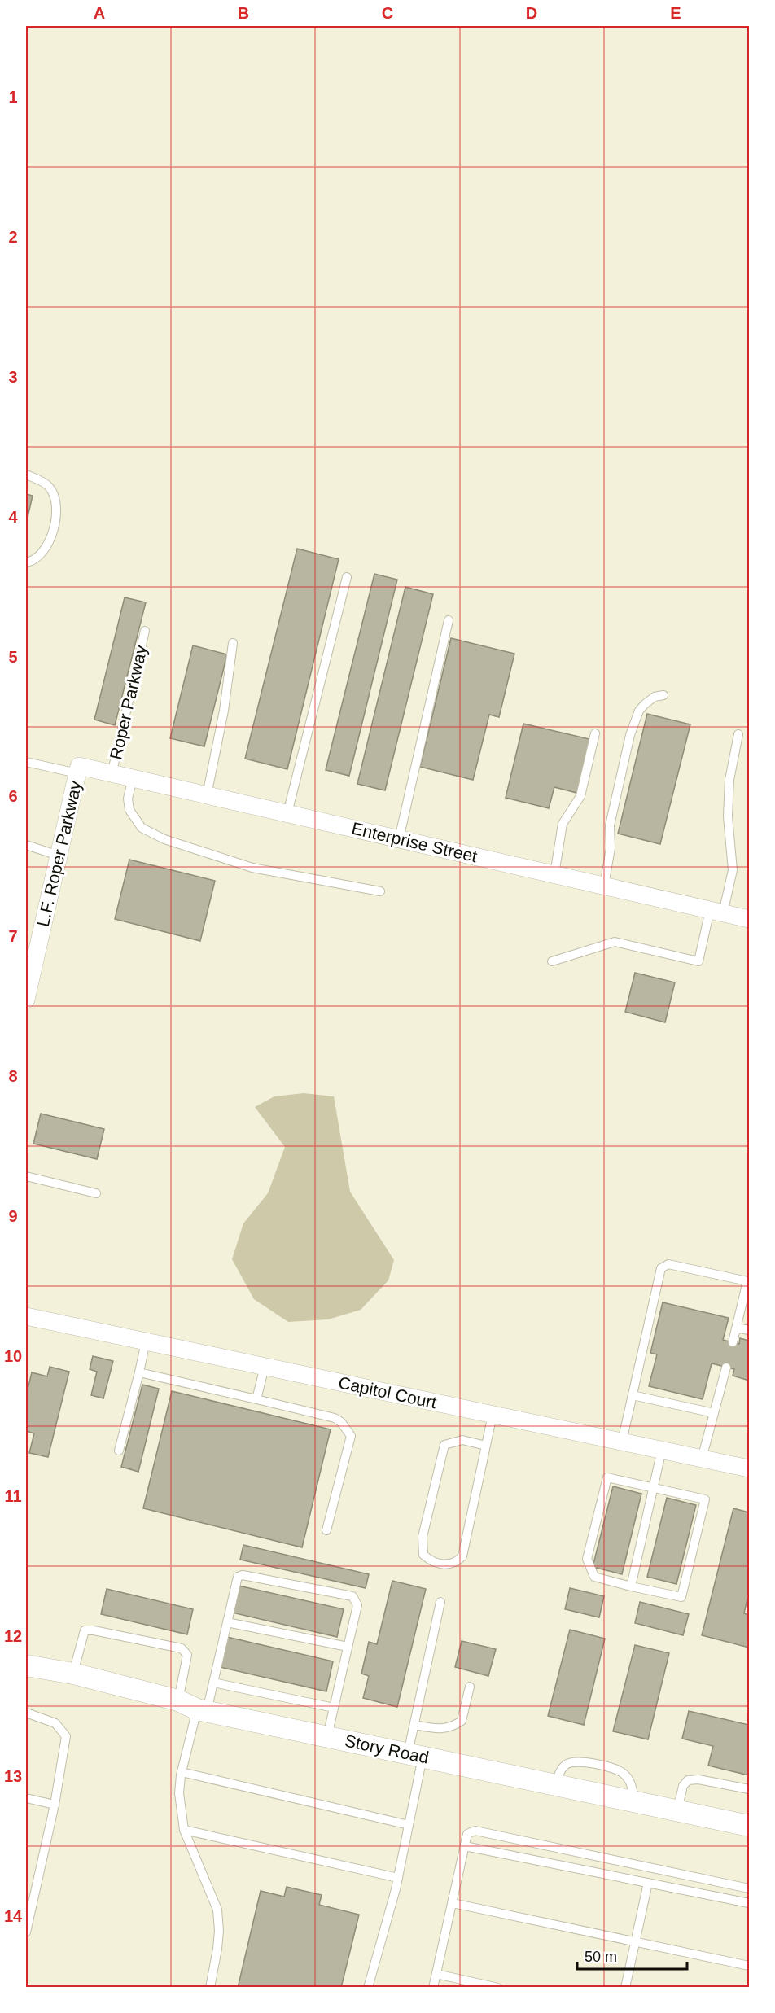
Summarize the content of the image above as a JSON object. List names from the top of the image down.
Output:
{
  "streets": {
    "street": [
      "Enterprise Street",
      "L.F. Roper Parkway",
      "Capitol Court",
      "Story Road"
    ],
    "lane": ["Roper Parkway"]
  },
  "crossings": [
    ["Roper Parkway", "Enterprise Street"],
    ["Enterprise Street", "L.F. Roper Parkway"]
  ],
  "scale_bar": "50 m",
  "grid": {
    "columns": [
      "A",
      "B",
      "C",
      "D",
      "E"
    ],
    "rows": [
      "1",
      "2",
      "3",
      "4",
      "5",
      "6",
      "7",
      "8",
      "9",
      "10",
      "11",
      "12",
      "13",
      "14"
    ]
  }
}
